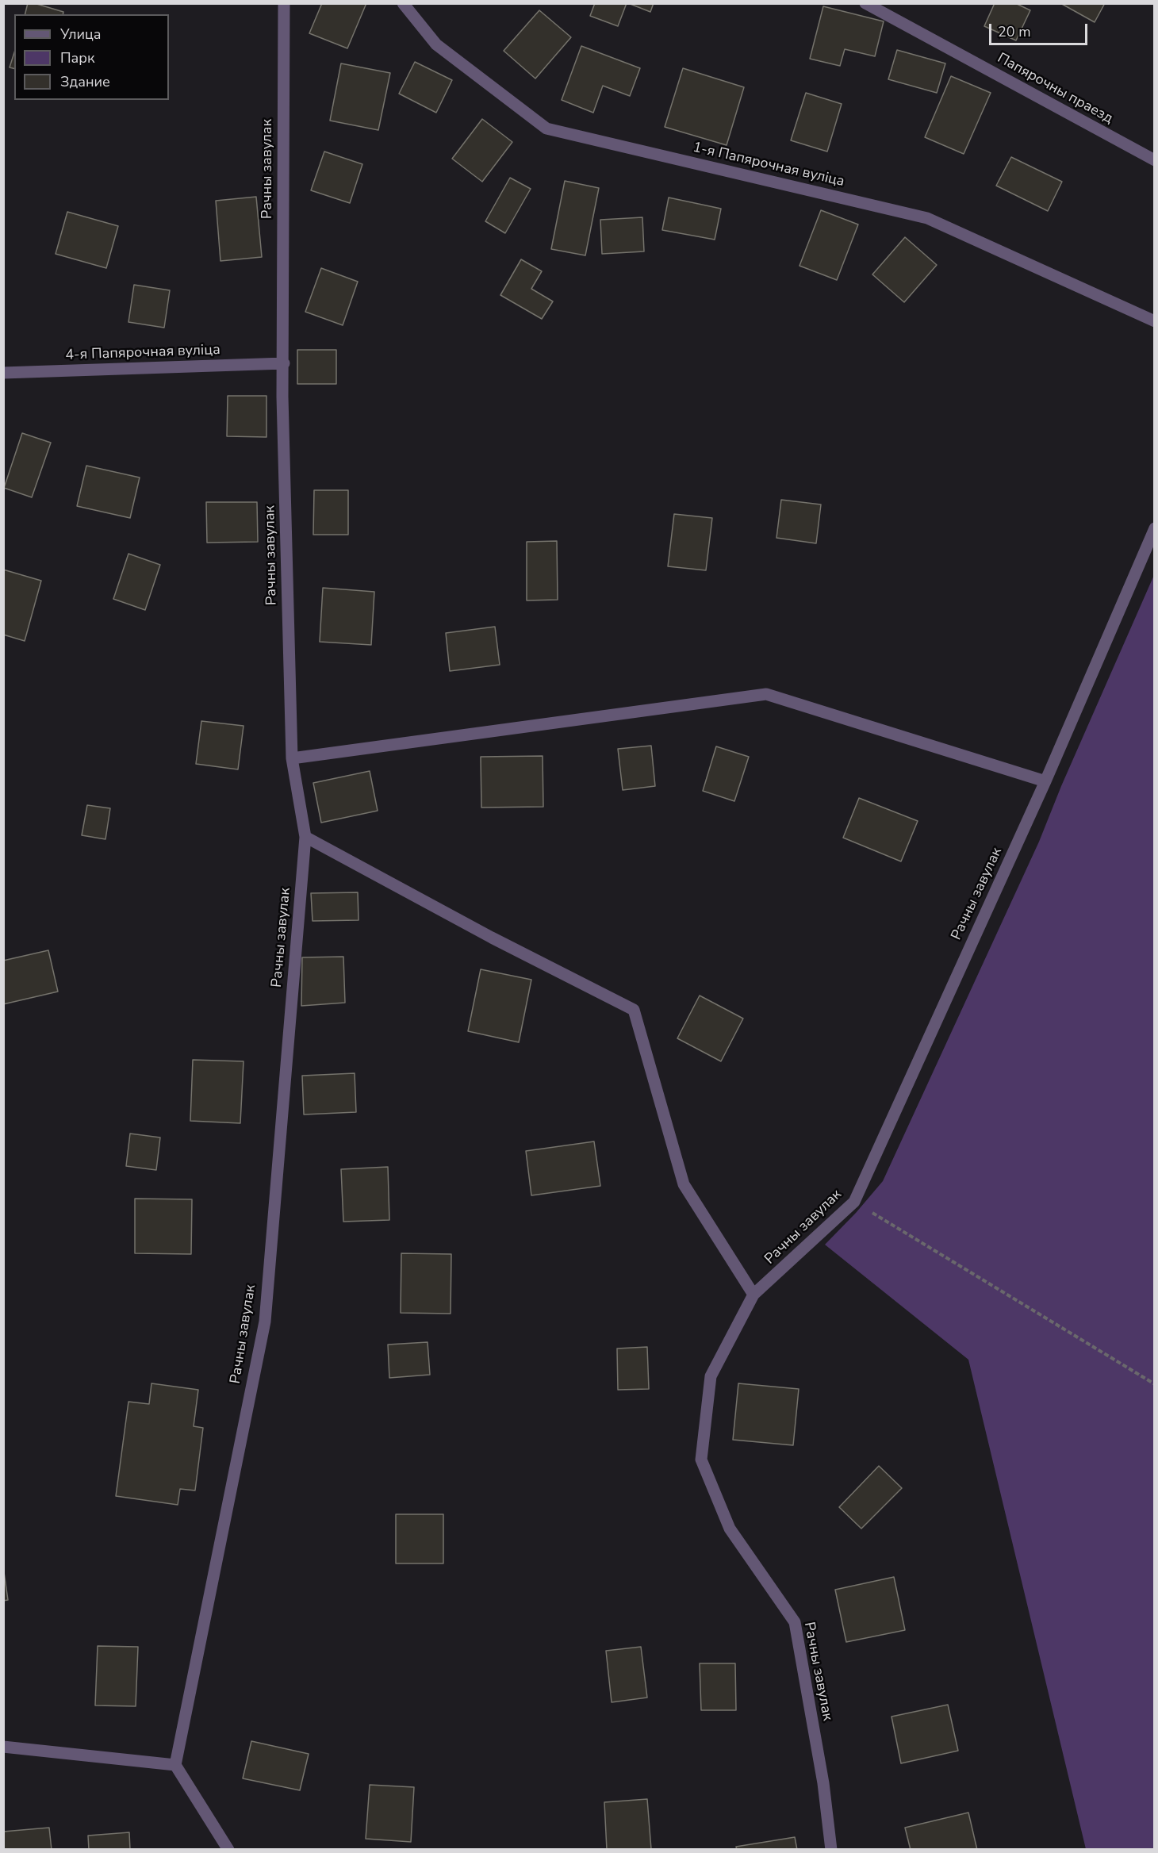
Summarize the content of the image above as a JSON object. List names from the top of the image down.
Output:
{
  "streets": {
    "street": [
      "Папярочны праезд",
      "1-я Папярочная вуліца",
      "Рачны завулак",
      "4-я Папярочная вуліца"
    ]
  },
  "crossings": [
    ["Рачны завулак", "4-я Папярочная вуліца"]
  ],
  "legend": ["Улица", "Парк", "Здание"],
  "scale_bar": "20 m"
}
